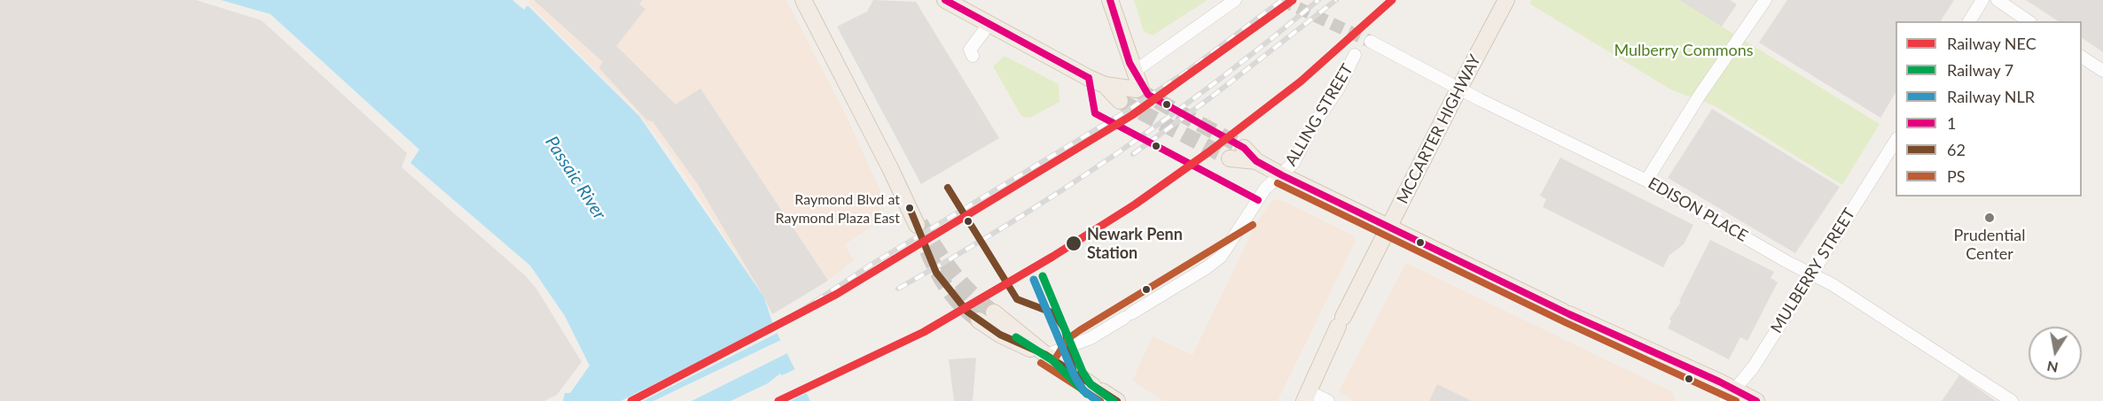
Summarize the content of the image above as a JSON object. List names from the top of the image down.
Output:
{
  "streets": {
    "main road": ["MCCARTER HIGHWAY"],
    "street": ["ALLING STREET", "EDISON PLACE", "MULBERRY STREET"]
  },
  "crossings": [
    ["MCCARTER HIGHWAY", "EDISON PLACE"],
    ["EDISON PLACE", "MULBERRY STREET"]
  ],
  "water": ["Passaic River"],
  "parks": ["Mulberry Commons"],
  "places": ["Raymond Blvd at Raymond Plaza East", "Prudential Center", "Newark Penn Station"],
  "lines": [
    "rail line NEC",
    "transit line 1",
    "transit line PS",
    "transit line 62",
    "rail line 7",
    "rail line NLR"
  ],
  "legend": [
    "Railway NEC",
    "Railway 7",
    "Railway NLR",
    "1",
    "62",
    "PS"
  ],
  "north": "bottom"
}
